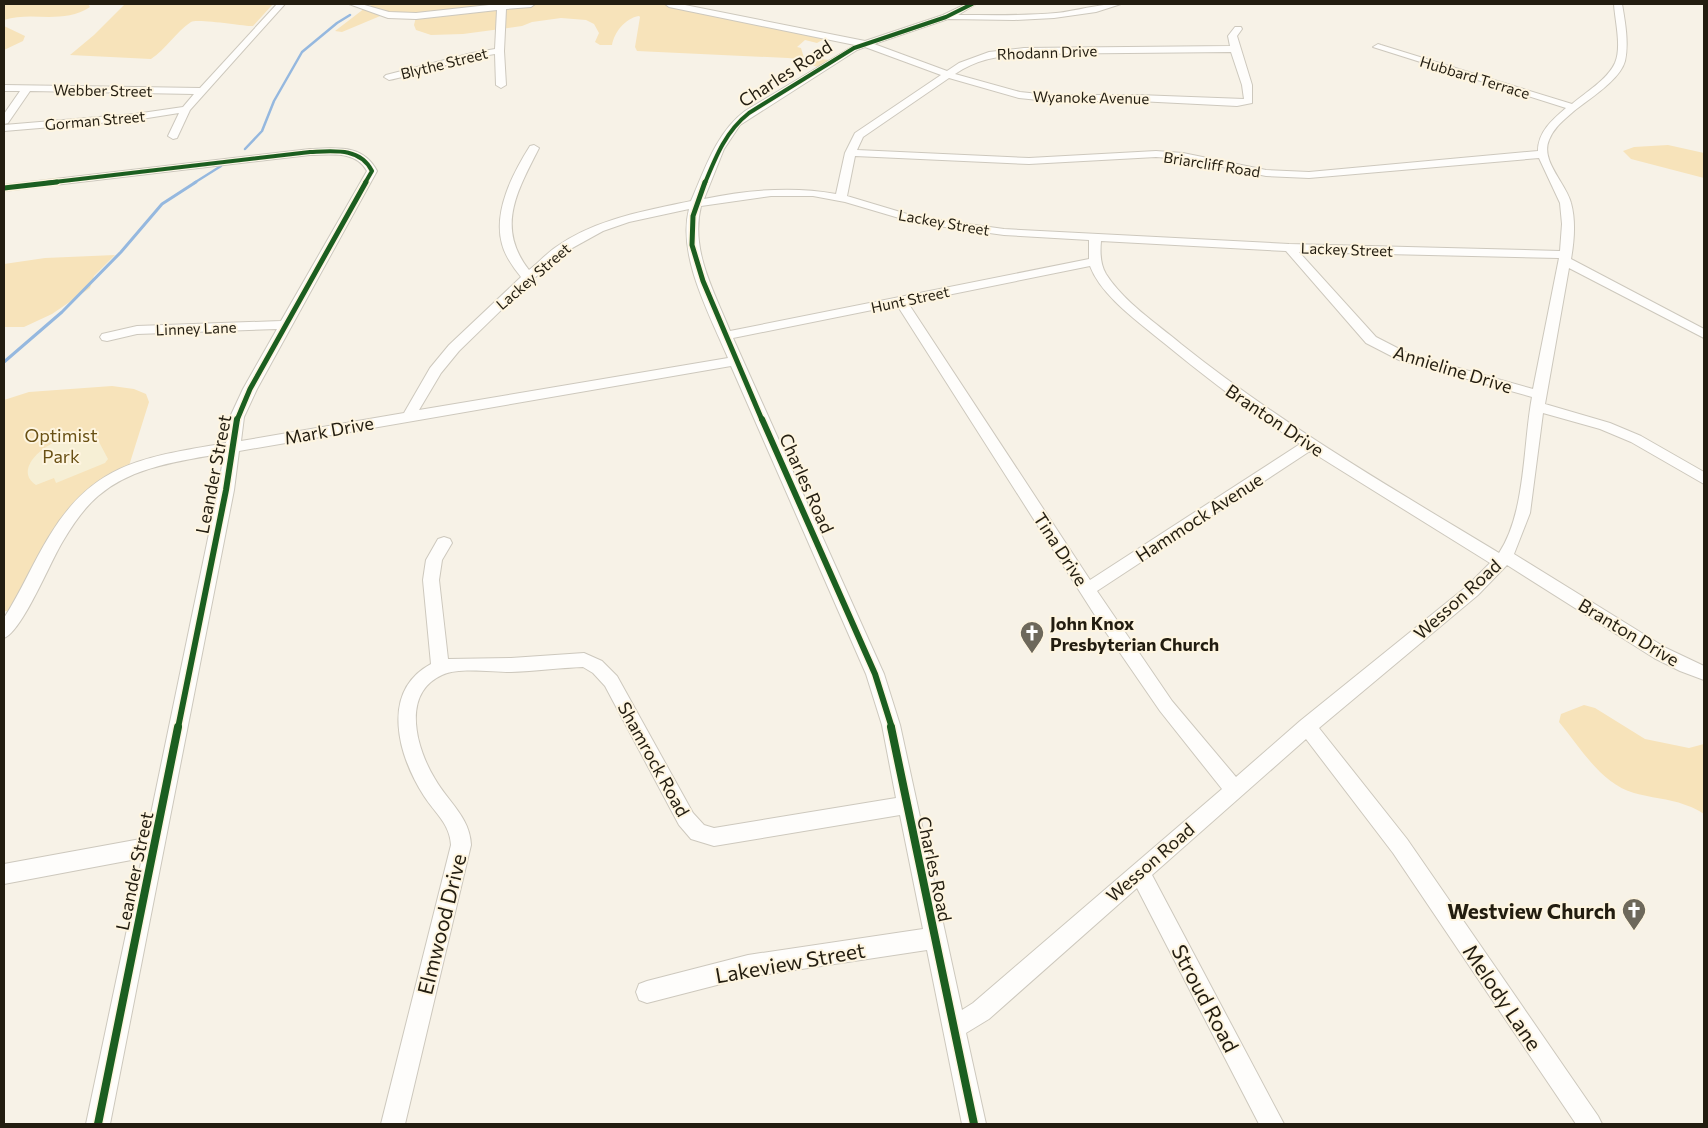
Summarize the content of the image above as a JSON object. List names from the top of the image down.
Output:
{
  "streets": {
    "street": [
      "Rhodann Drive",
      "Blythe Street",
      "Charles Road",
      "Hubbard Terrace",
      "Webber Street",
      "Wyanoke Avenue",
      "Gorman Street",
      "Briarcliff Road",
      "Lackey Street",
      "Hunt Street",
      "Linney Lane",
      "Annieline Drive",
      "Branton Drive",
      "Mark Drive",
      "Leander Street",
      "Hammock Avenue",
      "Tina Drive",
      "Wesson Road",
      "Shamrock Road",
      "Elmwood Drive",
      "Lakeview Street",
      "Melody Lane",
      "Stroud Road"
    ]
  },
  "crossings": [
    ["Rhodann Drive", "Wyanoke Avenue"],
    ["Rhodann Drive", "Briarcliff Road"],
    ["Rhodann Drive", "Lackey Street"],
    ["Charles Road", "Wyanoke Avenue"],
    ["Charles Road", "Lackey Street"],
    ["Charles Road", "Hunt Street"],
    ["Charles Road", "Mark Drive"],
    ["Charles Road", "Wesson Road"],
    ["Charles Road", "Shamrock Road"],
    ["Charles Road", "Lakeview Street"],
    ["Briarcliff Road", "Wesson Road"],
    ["Lackey Street", "Annieline Drive"],
    ["Lackey Street", "Branton Drive"],
    ["Lackey Street", "Mark Drive"],
    ["Lackey Street", "Wesson Road"],
    ["Hunt Street", "Branton Drive"],
    ["Hunt Street", "Tina Drive"],
    ["Linney Lane", "Leander Street"],
    ["Annieline Drive", "Wesson Road"],
    ["Branton Drive", "Hammock Avenue"],
    ["Branton Drive", "Wesson Road"],
    ["Mark Drive", "Leander Street"],
    ["Hammock Avenue", "Tina Drive"],
    ["Tina Drive", "Wesson Road"],
    ["Wesson Road", "Melody Lane"],
    ["Wesson Road", "Stroud Road"],
    ["Shamrock Road", "Elmwood Drive"]
  ],
  "parks": ["Optimist Park"],
  "places": {
    "church": ["John Knox Presbyterian Church", "Westview Church"]
  }
}
